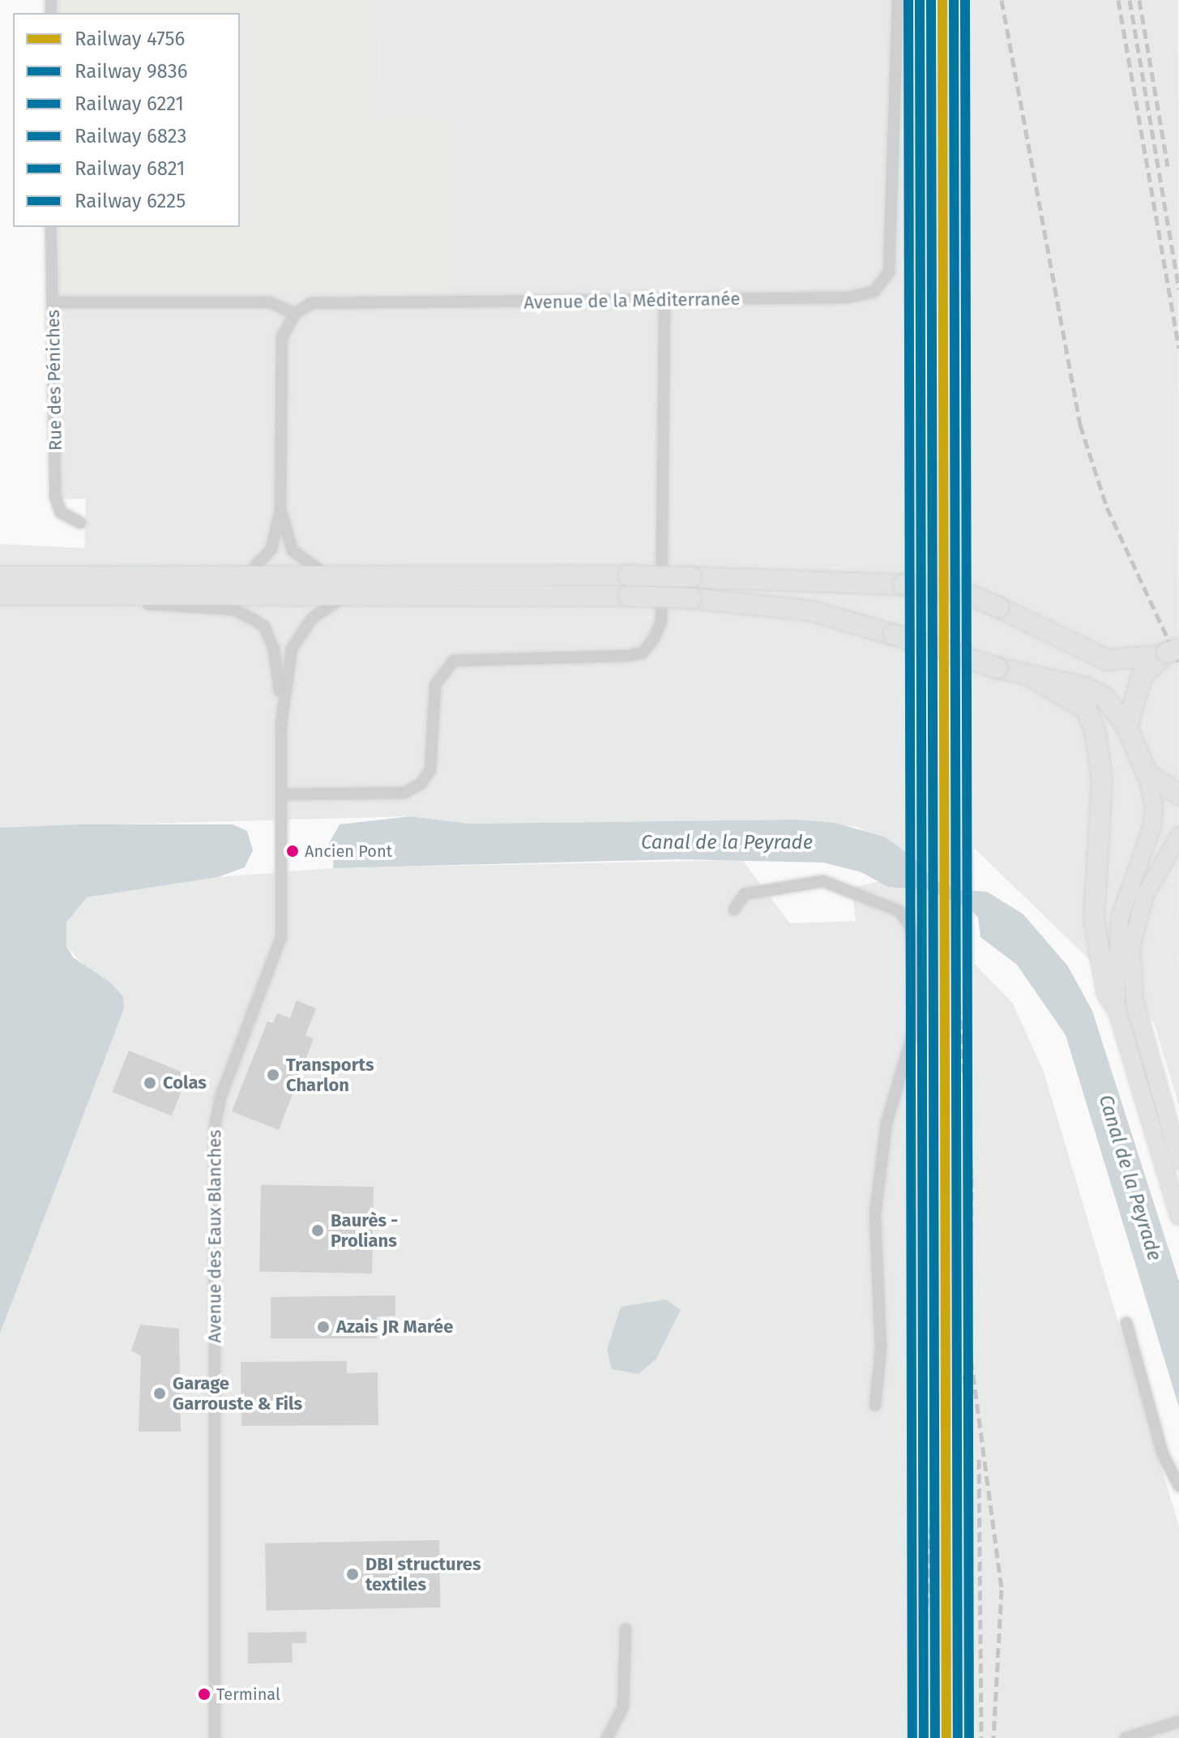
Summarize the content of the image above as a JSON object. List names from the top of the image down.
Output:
{
  "streets": {
    "street": ["Avenue de la Méditerranée", "Rue des Péniches", "Avenue des Eaux Blanches"]
  },
  "water": ["Canal de la Peyrade"],
  "places": [
    "Ancien Pont",
    "Transports Charlon",
    "Colas",
    "Baurès - Prolians",
    "Azais JR Marée",
    "Garage Garrouste & Fils",
    "DBI structures textiles",
    "Terminal"
  ],
  "lines": [
    "rail line 4756",
    "rail line 9836",
    "rail line 6221",
    "rail line 6823",
    "rail line 6821",
    "rail line 6225"
  ],
  "legend": [
    "Railway 4756",
    "Railway 9836",
    "Railway 6221",
    "Railway 6823",
    "Railway 6821",
    "Railway 6225"
  ]
}
